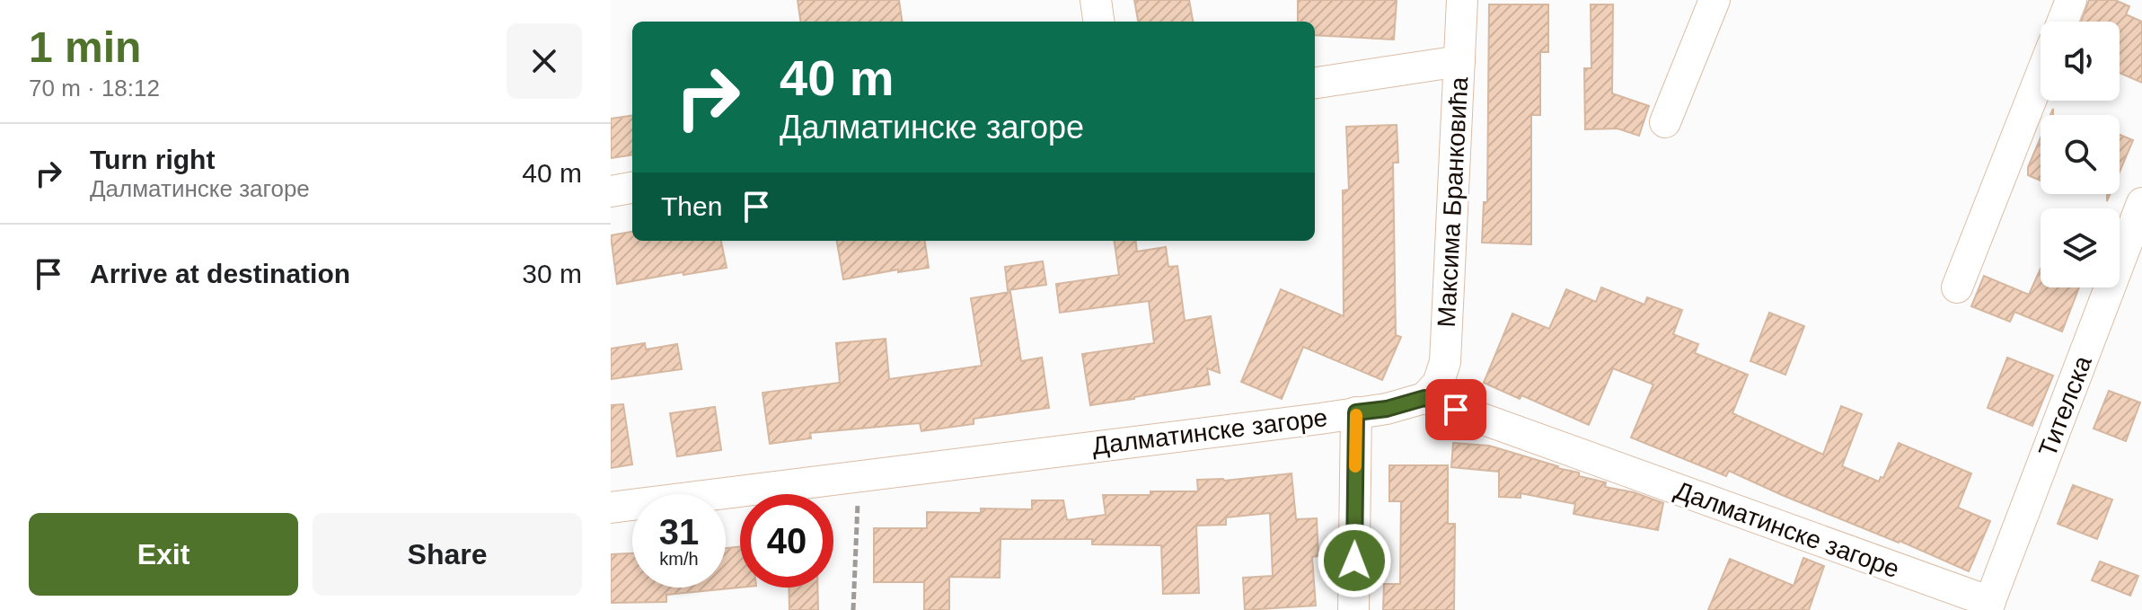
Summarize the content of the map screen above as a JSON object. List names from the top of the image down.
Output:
{
  "streets": {
    "street": ["Максима Бранковића", "Тителска", "Далматинске загоре"]
  },
  "crossings": [
    ["Максима Бранковића", "Далматинске загоре"],
    ["Тителска", "Далматинске загоре"]
  ],
  "page": {
    "heading": ["1 min", "70 m · 18:12"],
    "turn": ["40 m", "Далматинске загоре"],
    "list": [
      {
        "name": "Turn right",
        "note": "Далматинске загоре",
        "value": "40 m"
      },
      {
        "name": "Arrive at destination",
        "value": "30 m"
      }
    ],
    "then": "Then",
    "speed": "31 km/h",
    "limit": "40",
    "buttons": ["Exit", "Share"]
  }
}
